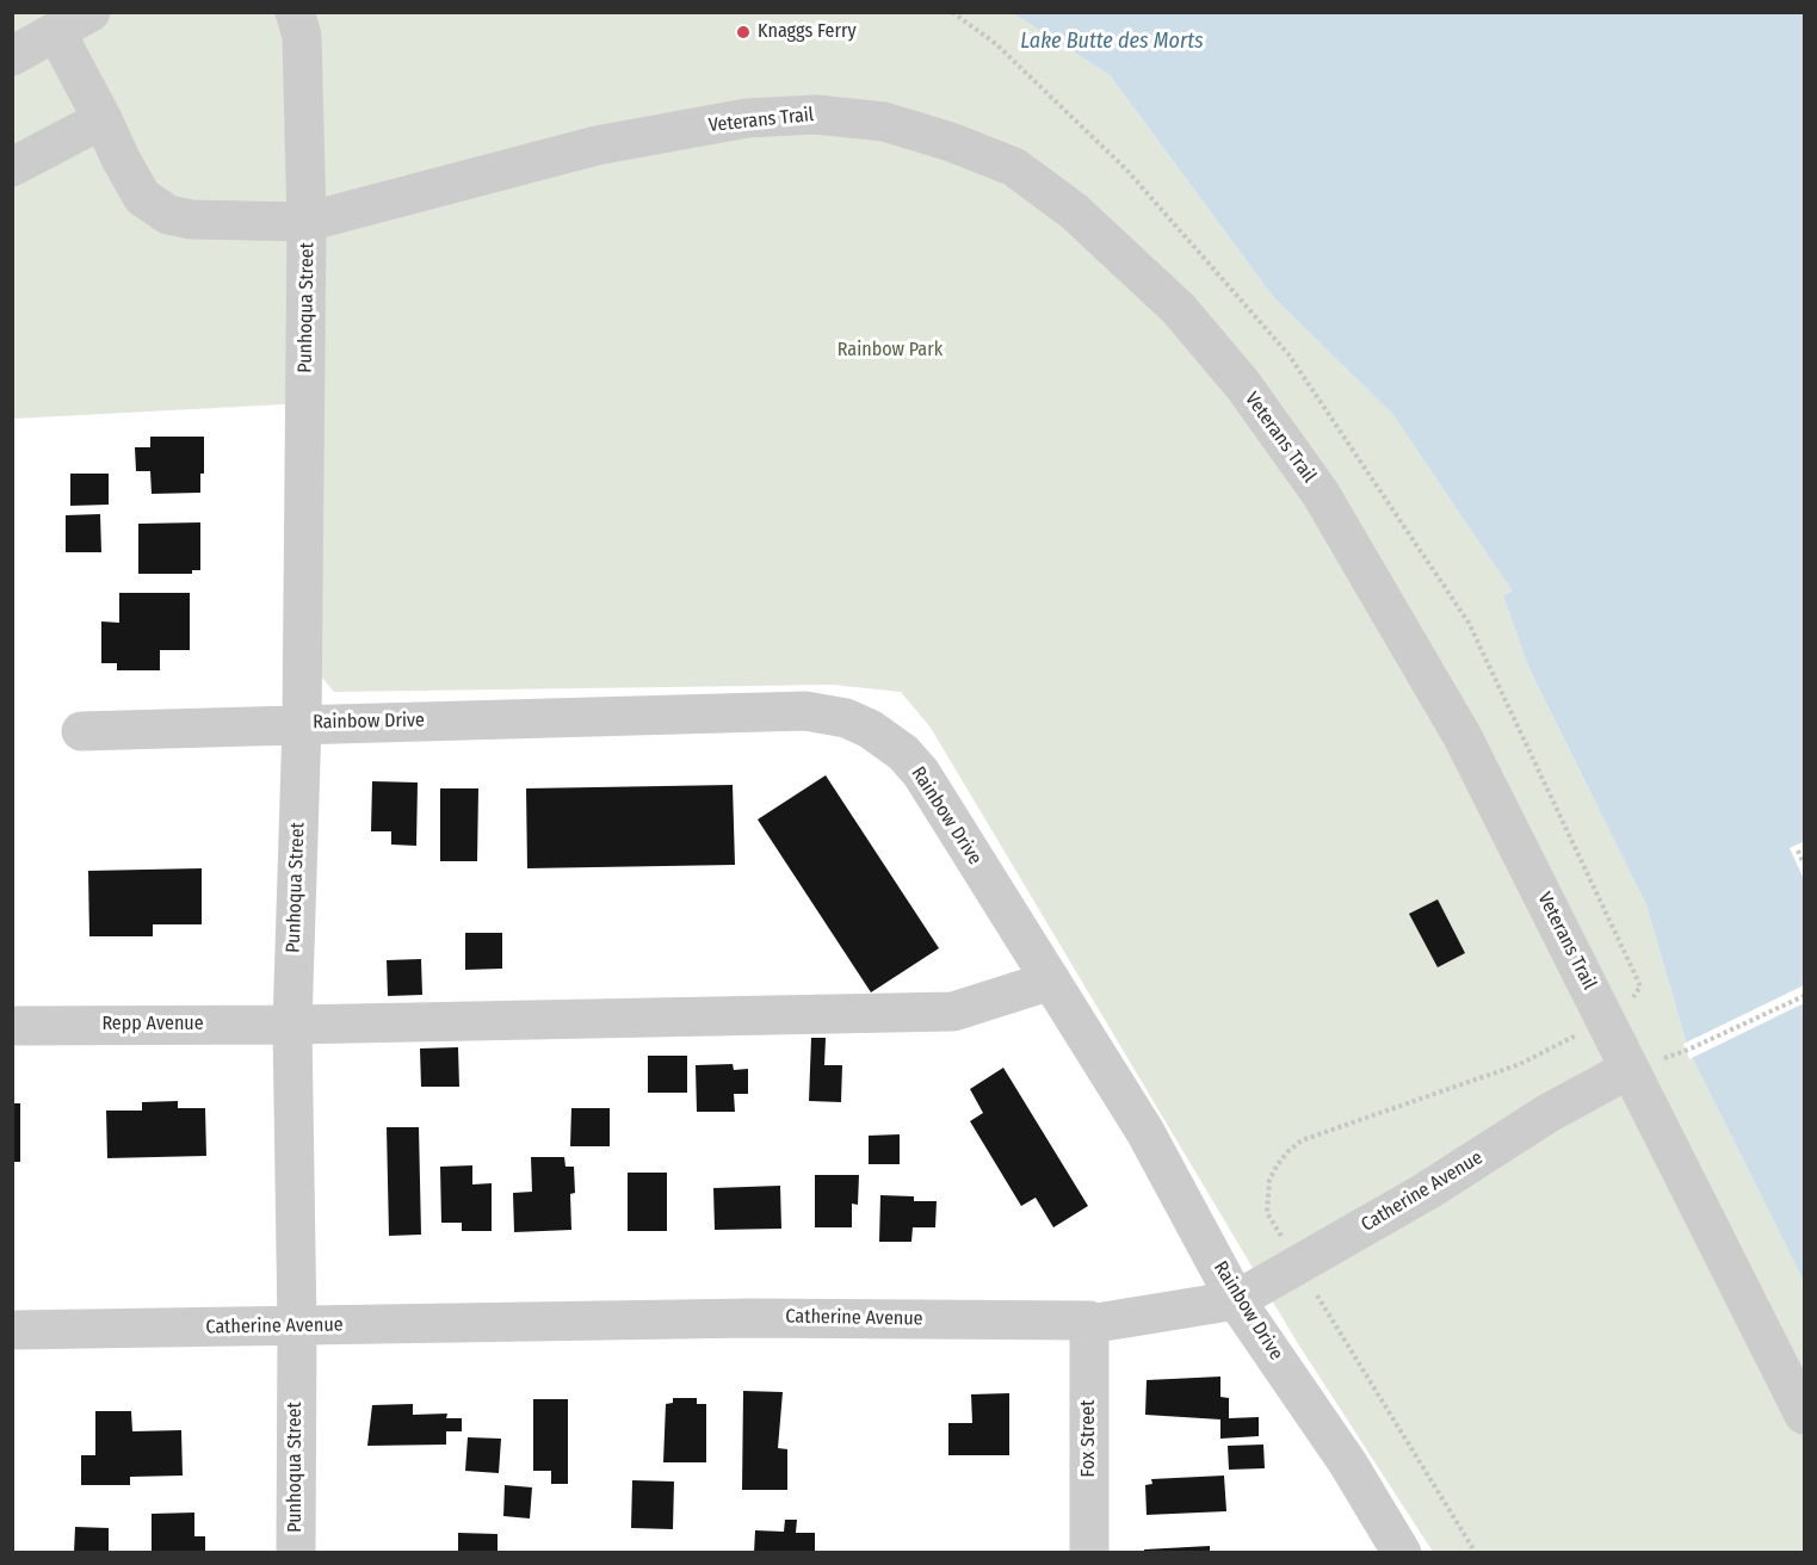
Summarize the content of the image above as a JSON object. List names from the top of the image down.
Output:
{
  "streets": {
    "street": [
      "Veterans Trail",
      "Punhoqua Street",
      "Rainbow Drive",
      "Repp Avenue",
      "Catherine Avenue",
      "Fox Street"
    ]
  },
  "crossings": [
    ["Veterans Trail", "Punhoqua Street"],
    ["Veterans Trail", "Catherine Avenue"],
    ["Punhoqua Street", "Rainbow Drive"],
    ["Punhoqua Street", "Repp Avenue"],
    ["Punhoqua Street", "Catherine Avenue"],
    ["Rainbow Drive", "Repp Avenue"],
    ["Rainbow Drive", "Catherine Avenue"],
    ["Catherine Avenue", "Fox Street"]
  ],
  "water": ["Lake Butte des Morts"],
  "parks": ["Rainbow Park"],
  "places": ["Knaggs Ferry"]
}
